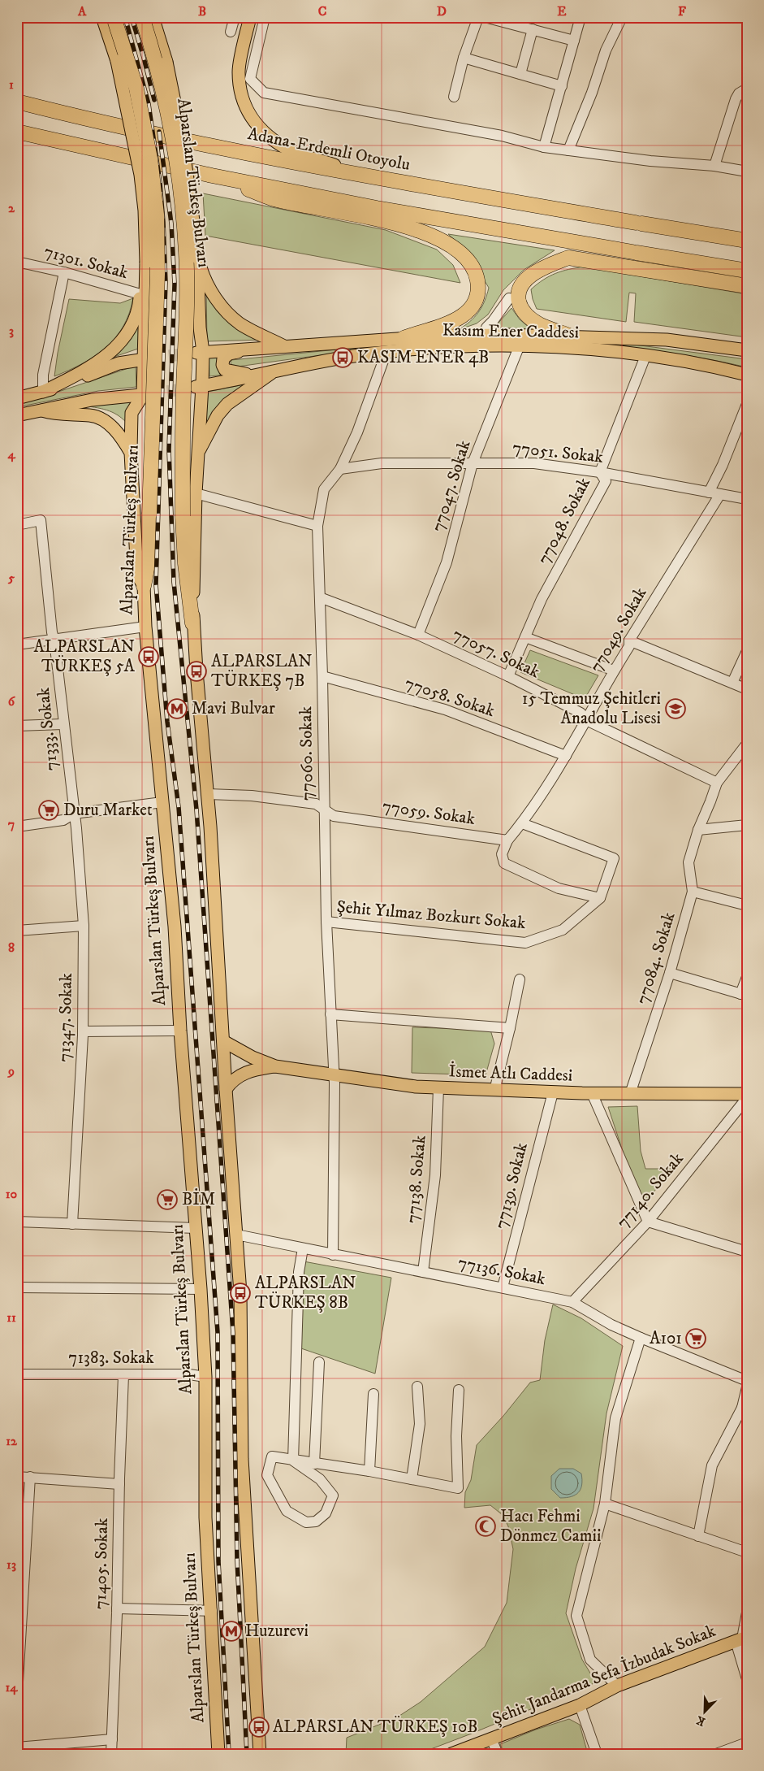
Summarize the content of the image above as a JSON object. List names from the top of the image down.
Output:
{
  "streets": {
    "highway": ["Adana-Erdemli Otoyolu", "Alparslan Türkeş Bulvarı"],
    "main road": ["Kasım Ener Caddesi", "İsmet Atlı Caddesi", "Şehit Jandarma Sefa İzbudak Sokak"],
    "street": [
      "71301. Sokak",
      "77051. Sokak",
      "77047. Sokak",
      "77048. Sokak",
      "77049. Sokak",
      "77057. Sokak",
      "77058. Sokak",
      "71333. Sokak",
      "77060. Sokak",
      "77059. Sokak",
      "Şehit Yılmaz Bozkurt Sokak",
      "77084. Sokak",
      "71347. Sokak",
      "77138. Sokak",
      "77139. Sokak",
      "77140. Sokak",
      "77136. Sokak",
      "71383. Sokak",
      "71405. Sokak"
    ]
  },
  "crossings": [
    ["Alparslan Türkeş Bulvarı", "71301. Sokak"],
    ["Alparslan Türkeş Bulvarı", "Kasım Ener Caddesi"],
    ["Alparslan Türkeş Bulvarı", "77059. Sokak"],
    ["Alparslan Türkeş Bulvarı", "77136. Sokak"],
    ["Alparslan Türkeş Bulvarı", "71383. Sokak"],
    ["Kasım Ener Caddesi", "77047. Sokak"],
    ["Kasım Ener Caddesi", "77048. Sokak"],
    ["Kasım Ener Caddesi", "77060. Sokak"],
    ["77051. Sokak", "77047. Sokak"],
    ["77051. Sokak", "77048. Sokak"],
    ["77051. Sokak", "77049. Sokak"],
    ["77051. Sokak", "77060. Sokak"],
    ["77047. Sokak", "77057. Sokak"],
    ["77048. Sokak", "77057. Sokak"],
    ["77049. Sokak", "77057. Sokak"],
    ["77049. Sokak", "77058. Sokak"],
    ["77057. Sokak", "77060. Sokak"],
    ["77057. Sokak", "77084. Sokak"],
    ["77058. Sokak", "77060. Sokak"],
    ["71333. Sokak", "71347. Sokak"],
    ["77060. Sokak", "77059. Sokak"],
    ["77060. Sokak", "Şehit Yılmaz Bozkurt Sokak"],
    ["77060. Sokak", "İsmet Atlı Caddesi"],
    ["77060. Sokak", "77136. Sokak"],
    ["77084. Sokak", "İsmet Atlı Caddesi"],
    ["İsmet Atlı Caddesi", "77138. Sokak"],
    ["İsmet Atlı Caddesi", "77139. Sokak"],
    ["İsmet Atlı Caddesi", "77140. Sokak"],
    ["77138. Sokak", "77136. Sokak"],
    ["77139. Sokak", "77136. Sokak"],
    ["77140. Sokak", "77136. Sokak"],
    ["71383. Sokak", "71405. Sokak"]
  ],
  "places": {
    "bus stop": [
      "KASIM ENER 4B",
      "ALPARSLAN TÜRKEŞ 5A",
      "ALPARSLAN TÜRKEŞ 7B",
      "ALPARSLAN TÜRKEŞ 8B",
      "ALPARSLAN TÜRKEŞ 10B"
    ],
    "metro station": ["Mavi Bulvar", "Huzurevi"],
    "school or university": ["15 Temmuz Şehitleri Anadolu Lisesi"],
    "supermarket": ["Duru Market", "BİM", "A101"],
    "mosque": ["Hacı Fehmi Dönmez Camii"]
  },
  "north": "bottom left",
  "grid": {
    "columns": [
      "A",
      "B",
      "C",
      "D",
      "E",
      "F"
    ],
    "rows": [
      "1",
      "2",
      "3",
      "4",
      "5",
      "6",
      "7",
      "8",
      "9",
      "10",
      "11",
      "12",
      "13",
      "14"
    ]
  }
}
